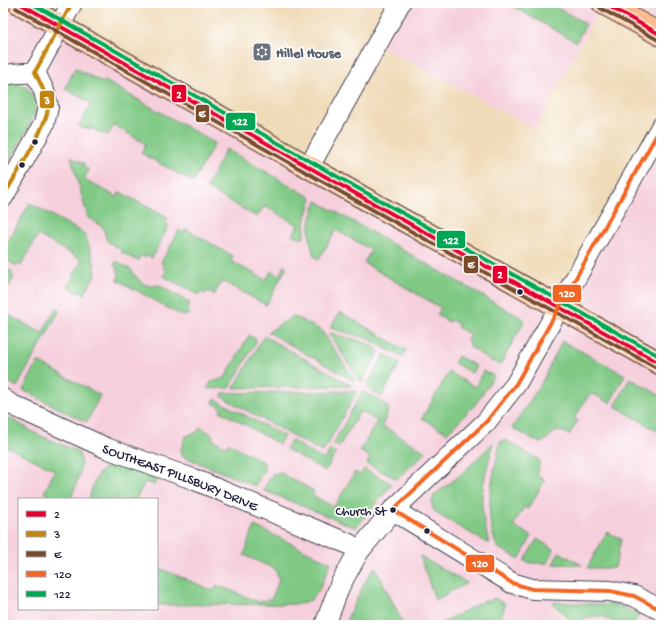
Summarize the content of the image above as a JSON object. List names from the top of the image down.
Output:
{
  "streets": {
    "street": ["SOUTHEAST PILLSBURY DRIVE"]
  },
  "places": {
    "synagogue": ["Hillel House"],
    "other": ["Church St"]
  },
  "lines": [
    "transit line 2",
    "transit line 3",
    "transit line 122",
    "transit line E",
    "transit line 120"
  ],
  "legend": [
    "2",
    "3",
    "E",
    "120",
    "122"
  ]
}
